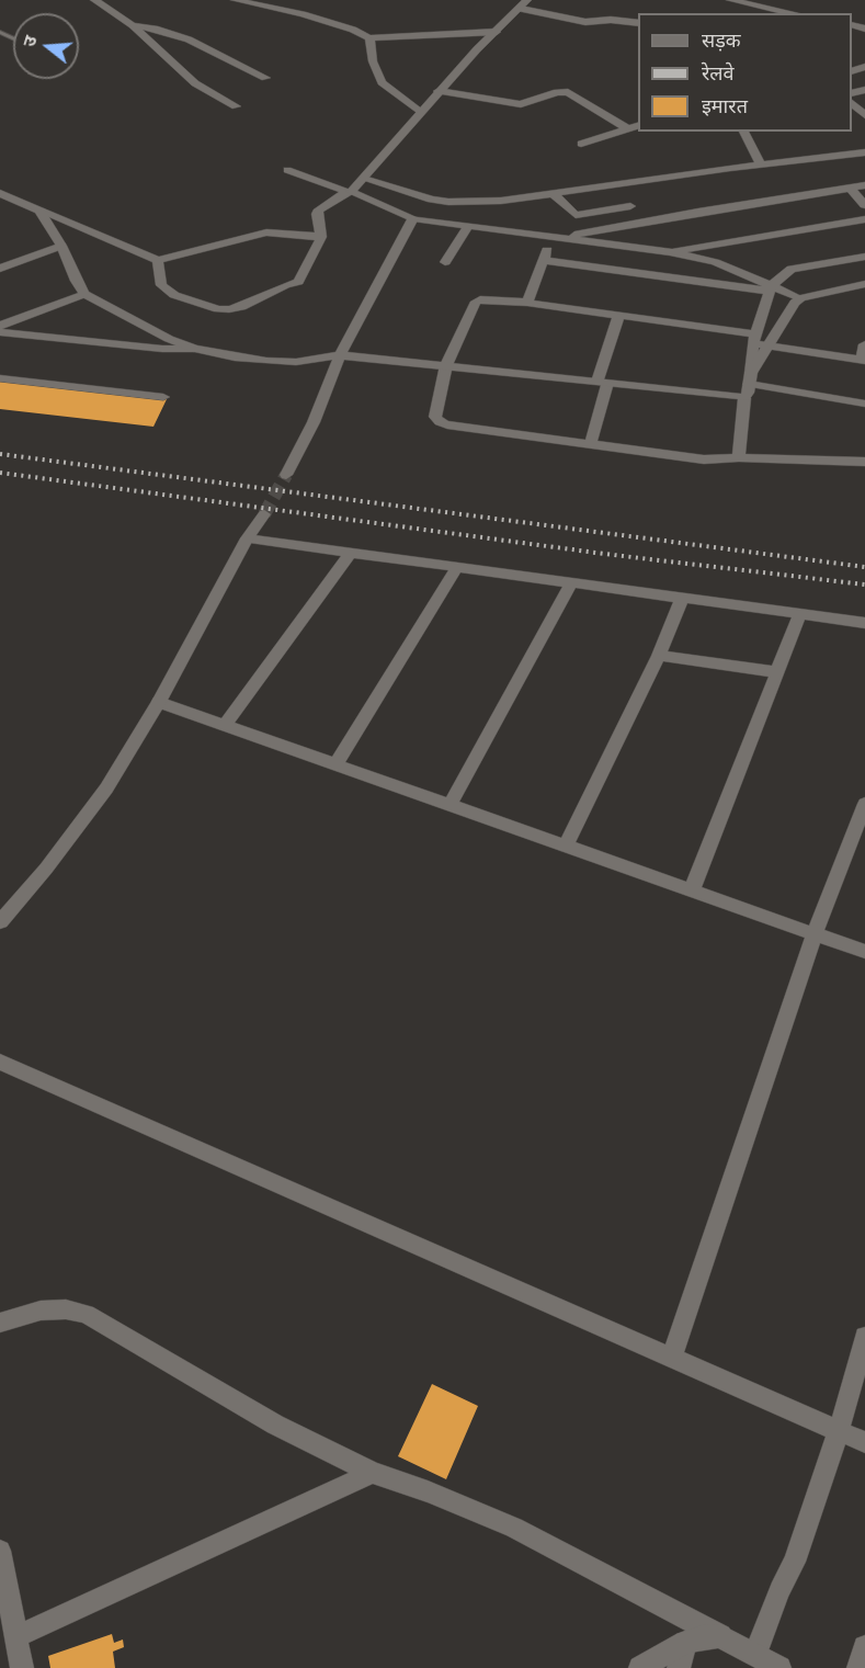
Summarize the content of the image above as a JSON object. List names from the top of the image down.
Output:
{
  "legend": ["सड़क", "रेलवे", "इमारत"],
  "north": "left"
}
